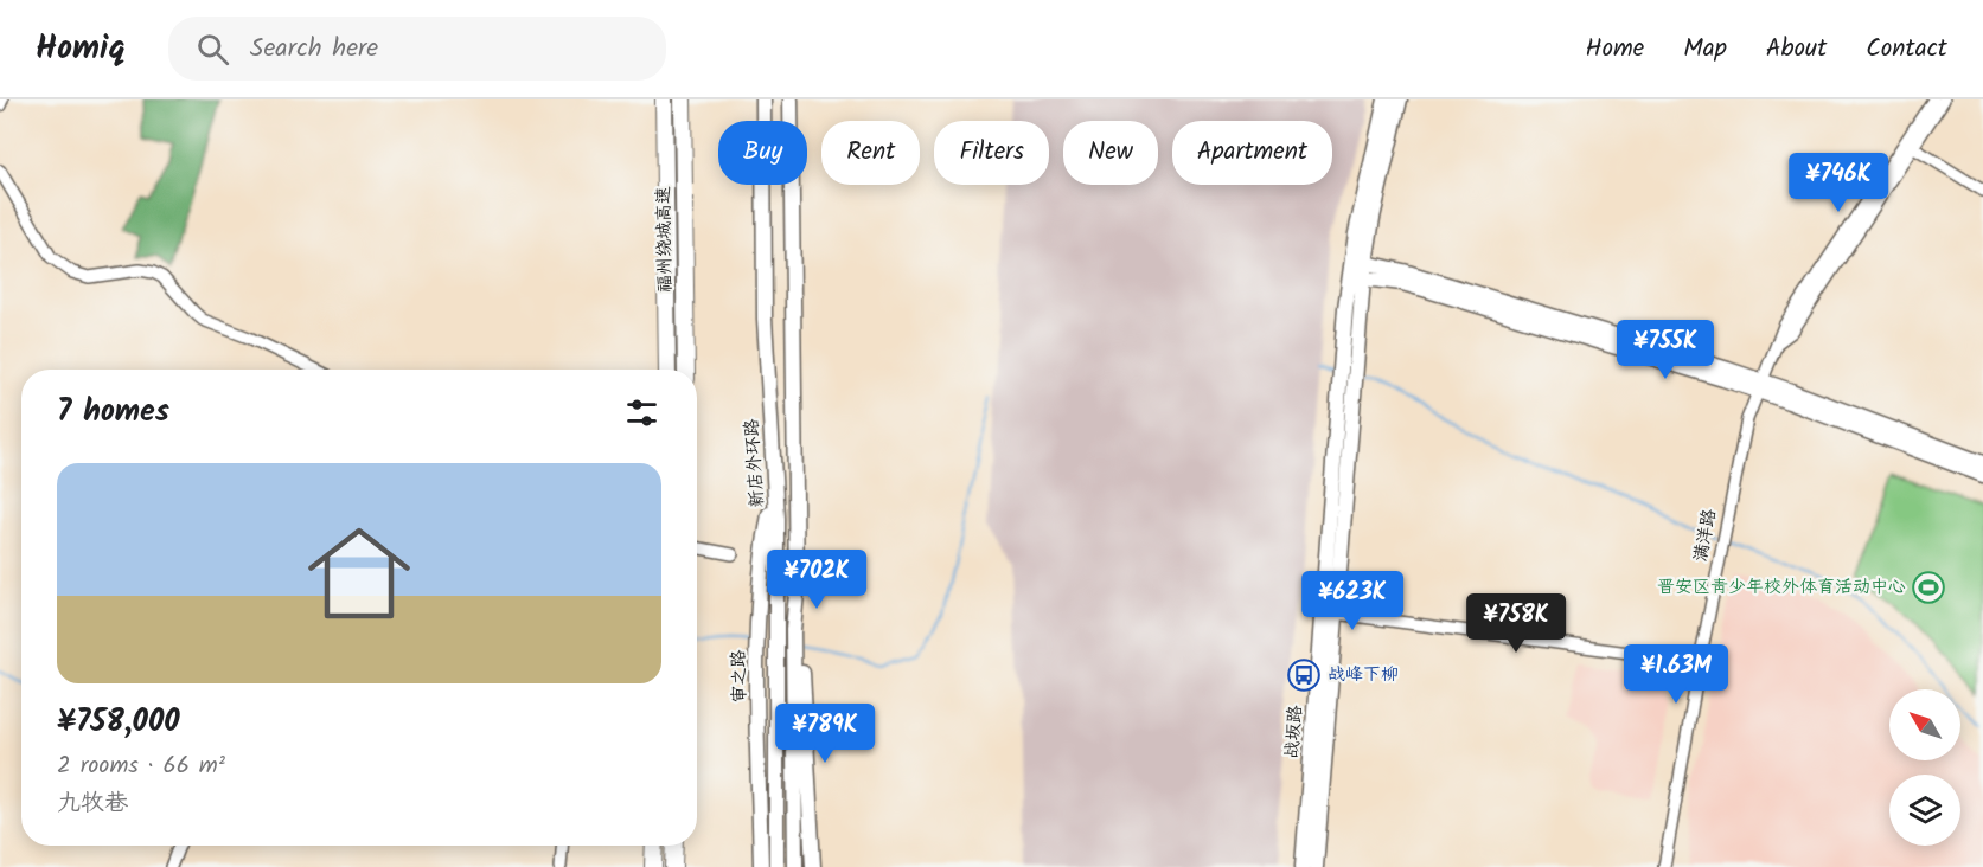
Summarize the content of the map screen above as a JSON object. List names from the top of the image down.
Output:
{
  "streets": {
    "highway": ["福州绕城高速"],
    "main road": ["新店外环路", "审之路", "战坂路"],
    "street": ["满洋路"]
  },
  "crossings": [
    ["新店外环路", "审之路"]
  ],
  "places": {
    "sports": ["晋安区青少年校外体育活动中心"],
    "bus stop": ["战峰下柳"]
  },
  "north": "top left",
  "page": {
    "header": "Homiq",
    "search": "Search here",
    "nav": [
      "Home",
      "Map",
      "About",
      "Contact"
    ],
    "chip": [
      "Buy",
      "Rent",
      "Filters",
      "New",
      "Apartment"
    ],
    "price": [
      "¥746K",
      "¥755K",
      "¥702K",
      "¥623K",
      "¥758K",
      "¥1.63M",
      "¥789K"
    ],
    "heading": "7 homes",
    "list": [
      {
        "name": "¥758,000",
        "note": "2 rooms · 66 m² · 九牧巷"
      }
    ]
  }
}
